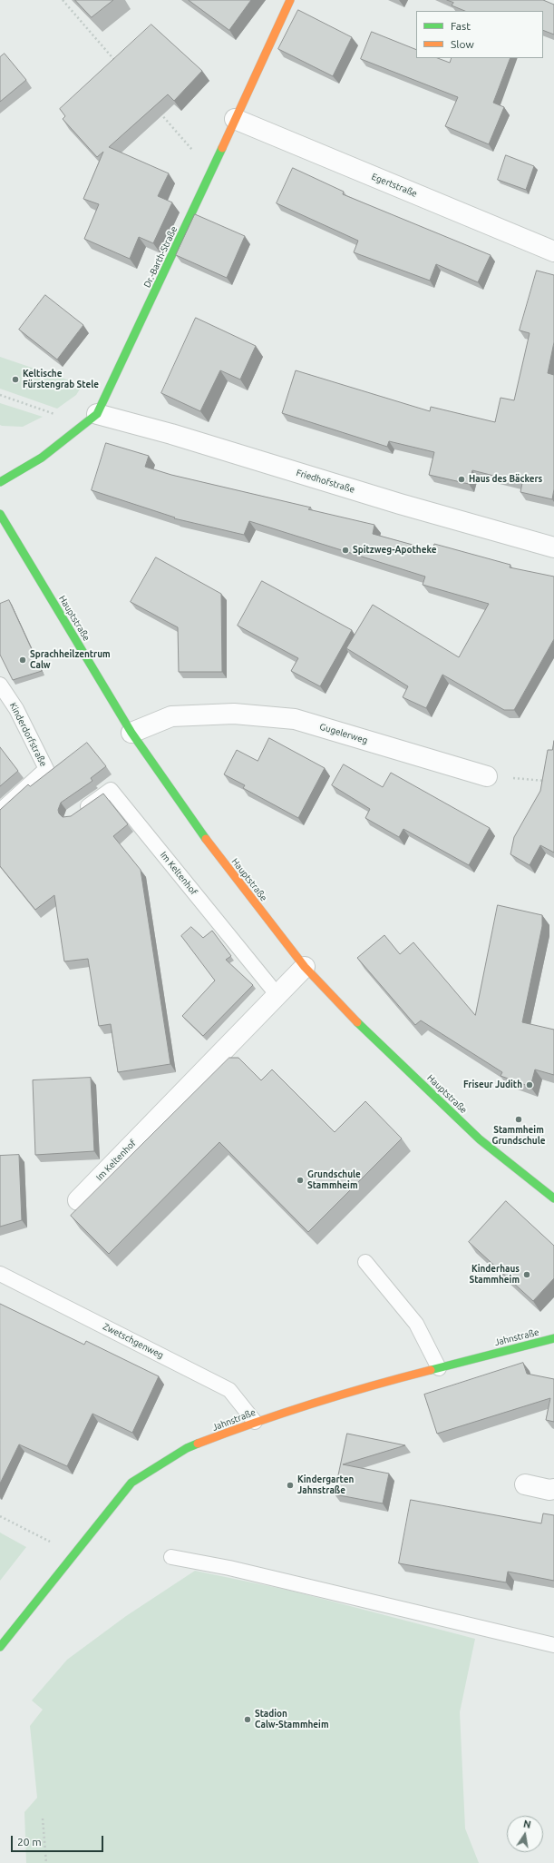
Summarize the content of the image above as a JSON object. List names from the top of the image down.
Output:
{
  "streets": {
    "street": [
      "Egertstraße",
      "Dr.-Barth-Straße",
      "Friedhofstraße",
      "Hauptstraße",
      "Gugelerweg",
      "Im Keltenhof",
      "Jahnstraße"
    ],
    "lane": ["Kinderdorfstraße", "Zwetschgenweg"]
  },
  "crossings": [
    ["Egertstraße", "Dr.-Barth-Straße"],
    ["Dr.-Barth-Straße", "Friedhofstraße"],
    ["Hauptstraße", "Gugelerweg"],
    ["Hauptstraße", "Im Keltenhof"],
    ["Jahnstraße", "Zwetschgenweg"]
  ],
  "places": [
    "Keltische Fürstengrab Stele",
    "Haus des Bäckers",
    "Spitzweg-Apotheke",
    "Sprachheilzentrum Calw",
    "Friseur Judith",
    "Stammheim Grundschule",
    "Grundschule Stammheim",
    "Kinderhaus Stammheim",
    "Kindergarten Jahnstraße",
    "Stadion Calw-Stammheim"
  ],
  "legend": ["Fast", "Slow"],
  "scale_bar": "20 m",
  "north": "top"
}
